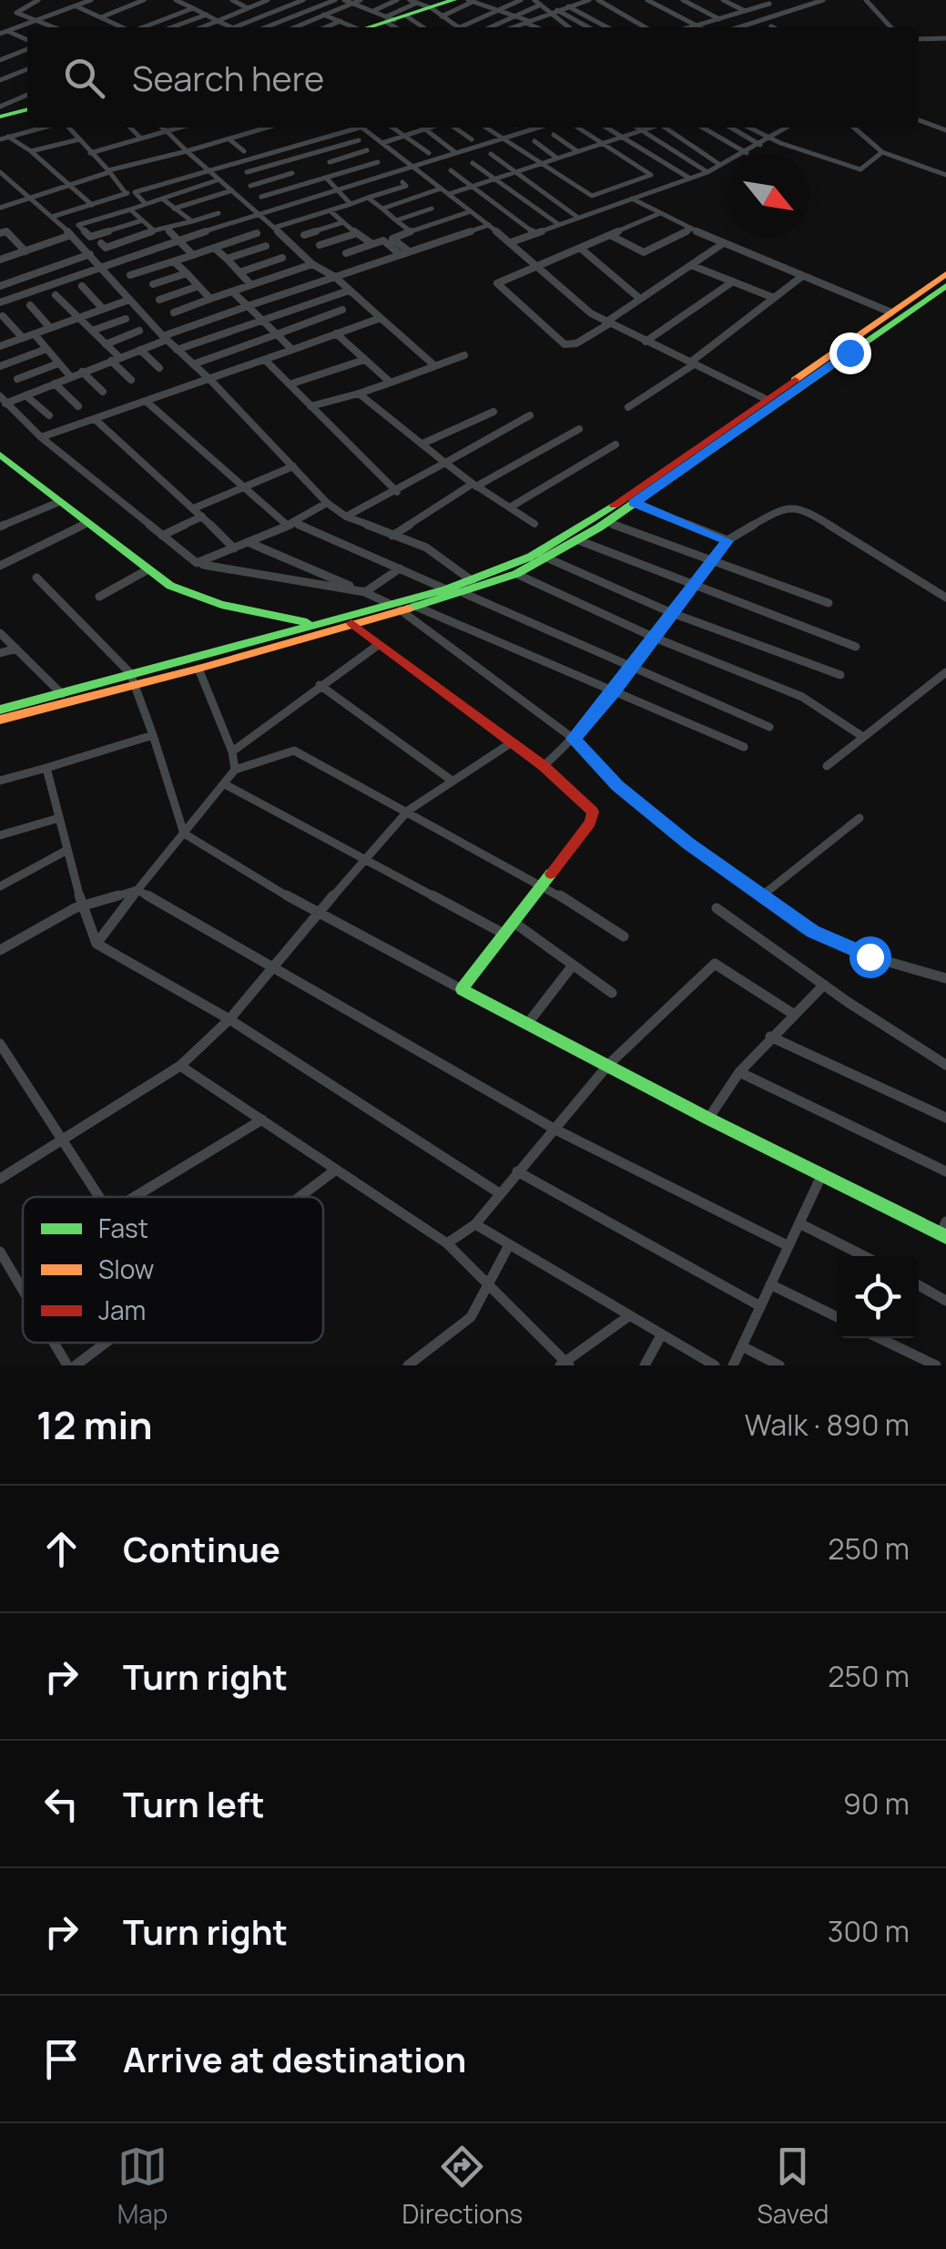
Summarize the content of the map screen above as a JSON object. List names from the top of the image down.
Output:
{
  "legend": ["Fast", "Slow", "Jam"],
  "north": "bottom right",
  "page": {
    "search": "Search here",
    "heading": ["12 min", "Walk · 890 m"],
    "list": [
      ["Continue", "250 m"],
      ["Turn right", "250 m"],
      ["Turn left", "90 m"],
      ["Turn right", "300 m"],
      "Arrive at destination"
    ],
    "nav": ["Map", "Directions", "Saved"]
  }
}
